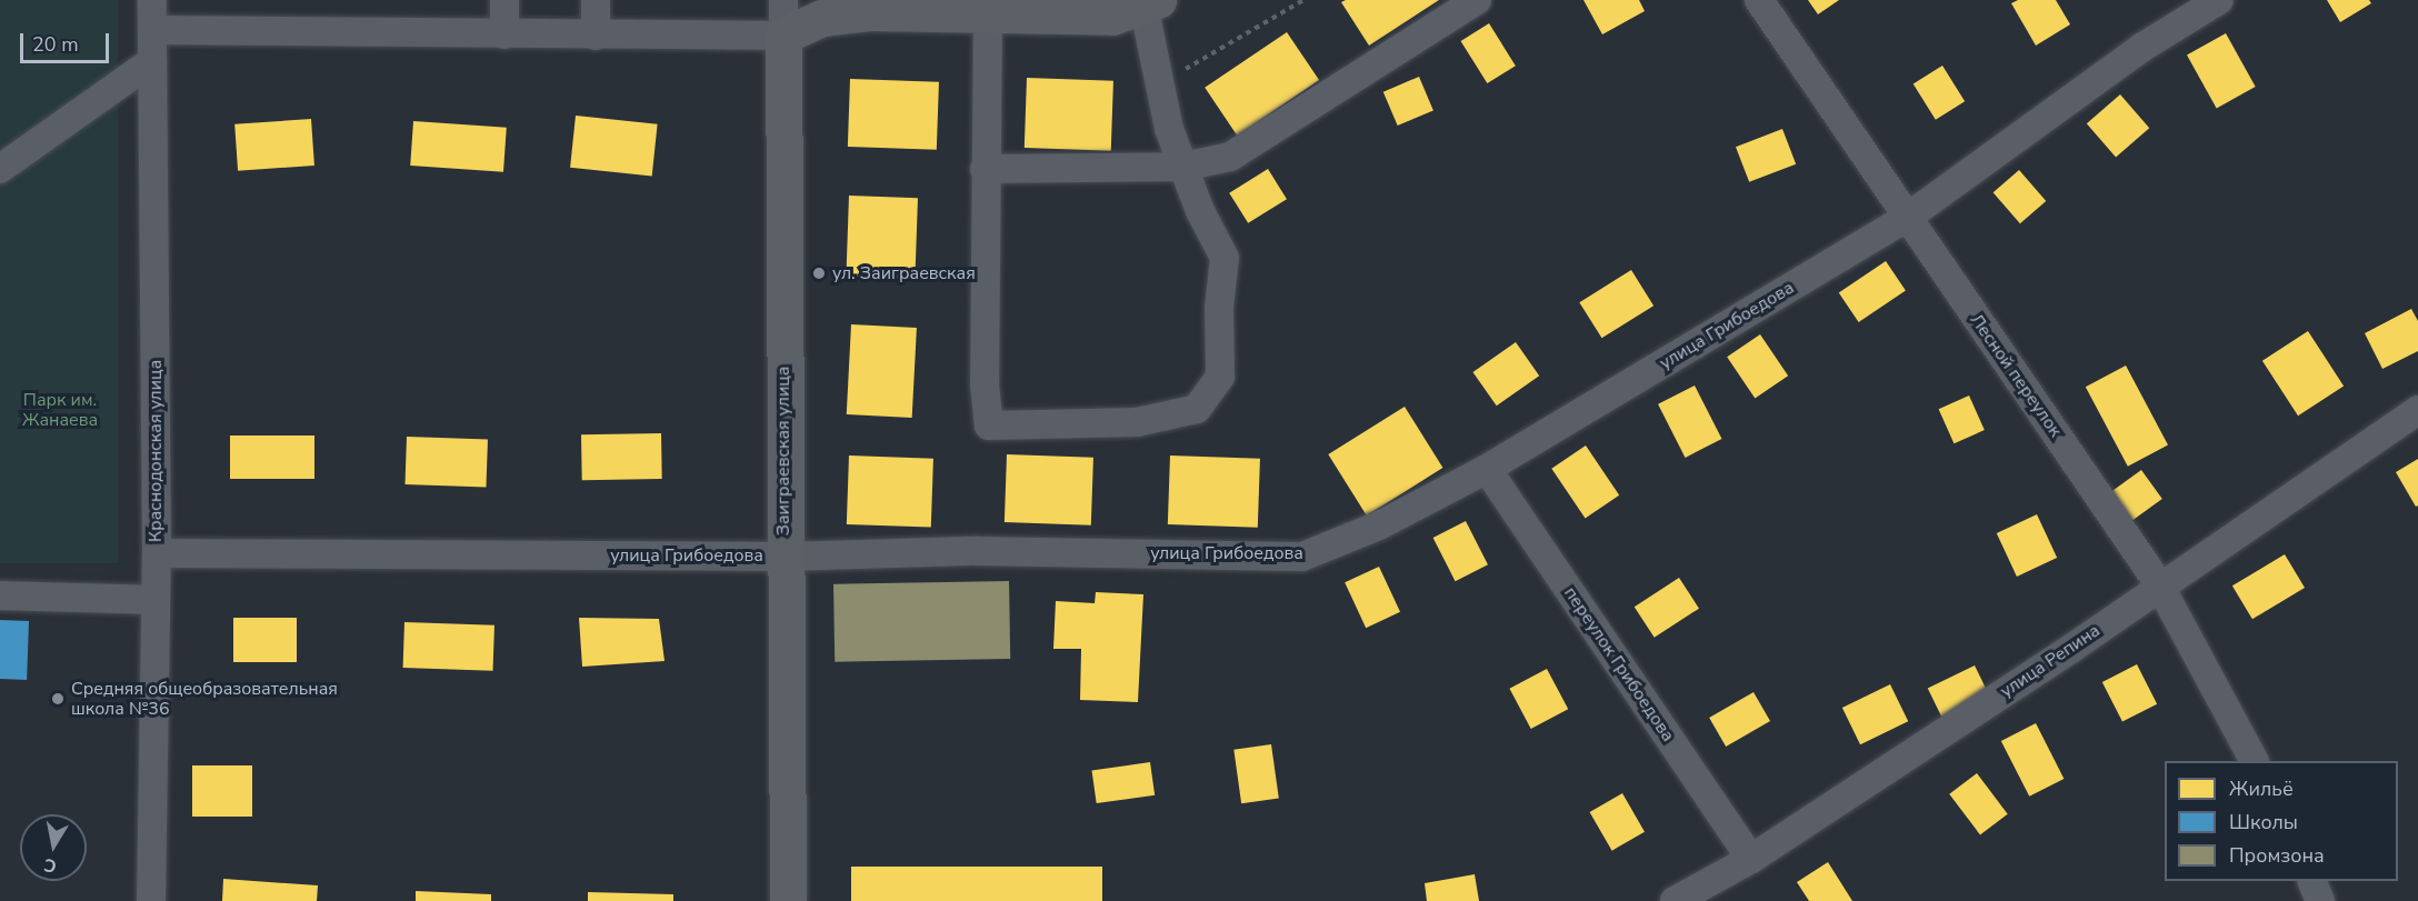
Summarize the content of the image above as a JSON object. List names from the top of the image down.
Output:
{
  "streets": {
    "main road": ["Заиграевская улица"],
    "street": [
      "улица Грибоедова",
      "Лесной переулок",
      "Краснодонская улица",
      "улица Репина",
      "переулок Грибоедова"
    ]
  },
  "crossings": [
    ["улица Грибоедова", "Лесной переулок"],
    ["улица Грибоедова", "Краснодонская улица"],
    ["улица Грибоедова", "Заиграевская улица"],
    ["улица Грибоедова", "переулок Грибоедова"],
    ["Лесной переулок", "улица Репина"],
    ["улица Репина", "переулок Грибоедова"]
  ],
  "parks": ["Парк им. Жанаева"],
  "places": ["ул. Заиграевская", "Средняя общеобразовательная школа №36"],
  "legend": ["Жильё", "Школы", "Промзона"],
  "scale_bar": "20 m",
  "north": "bottom"
}
